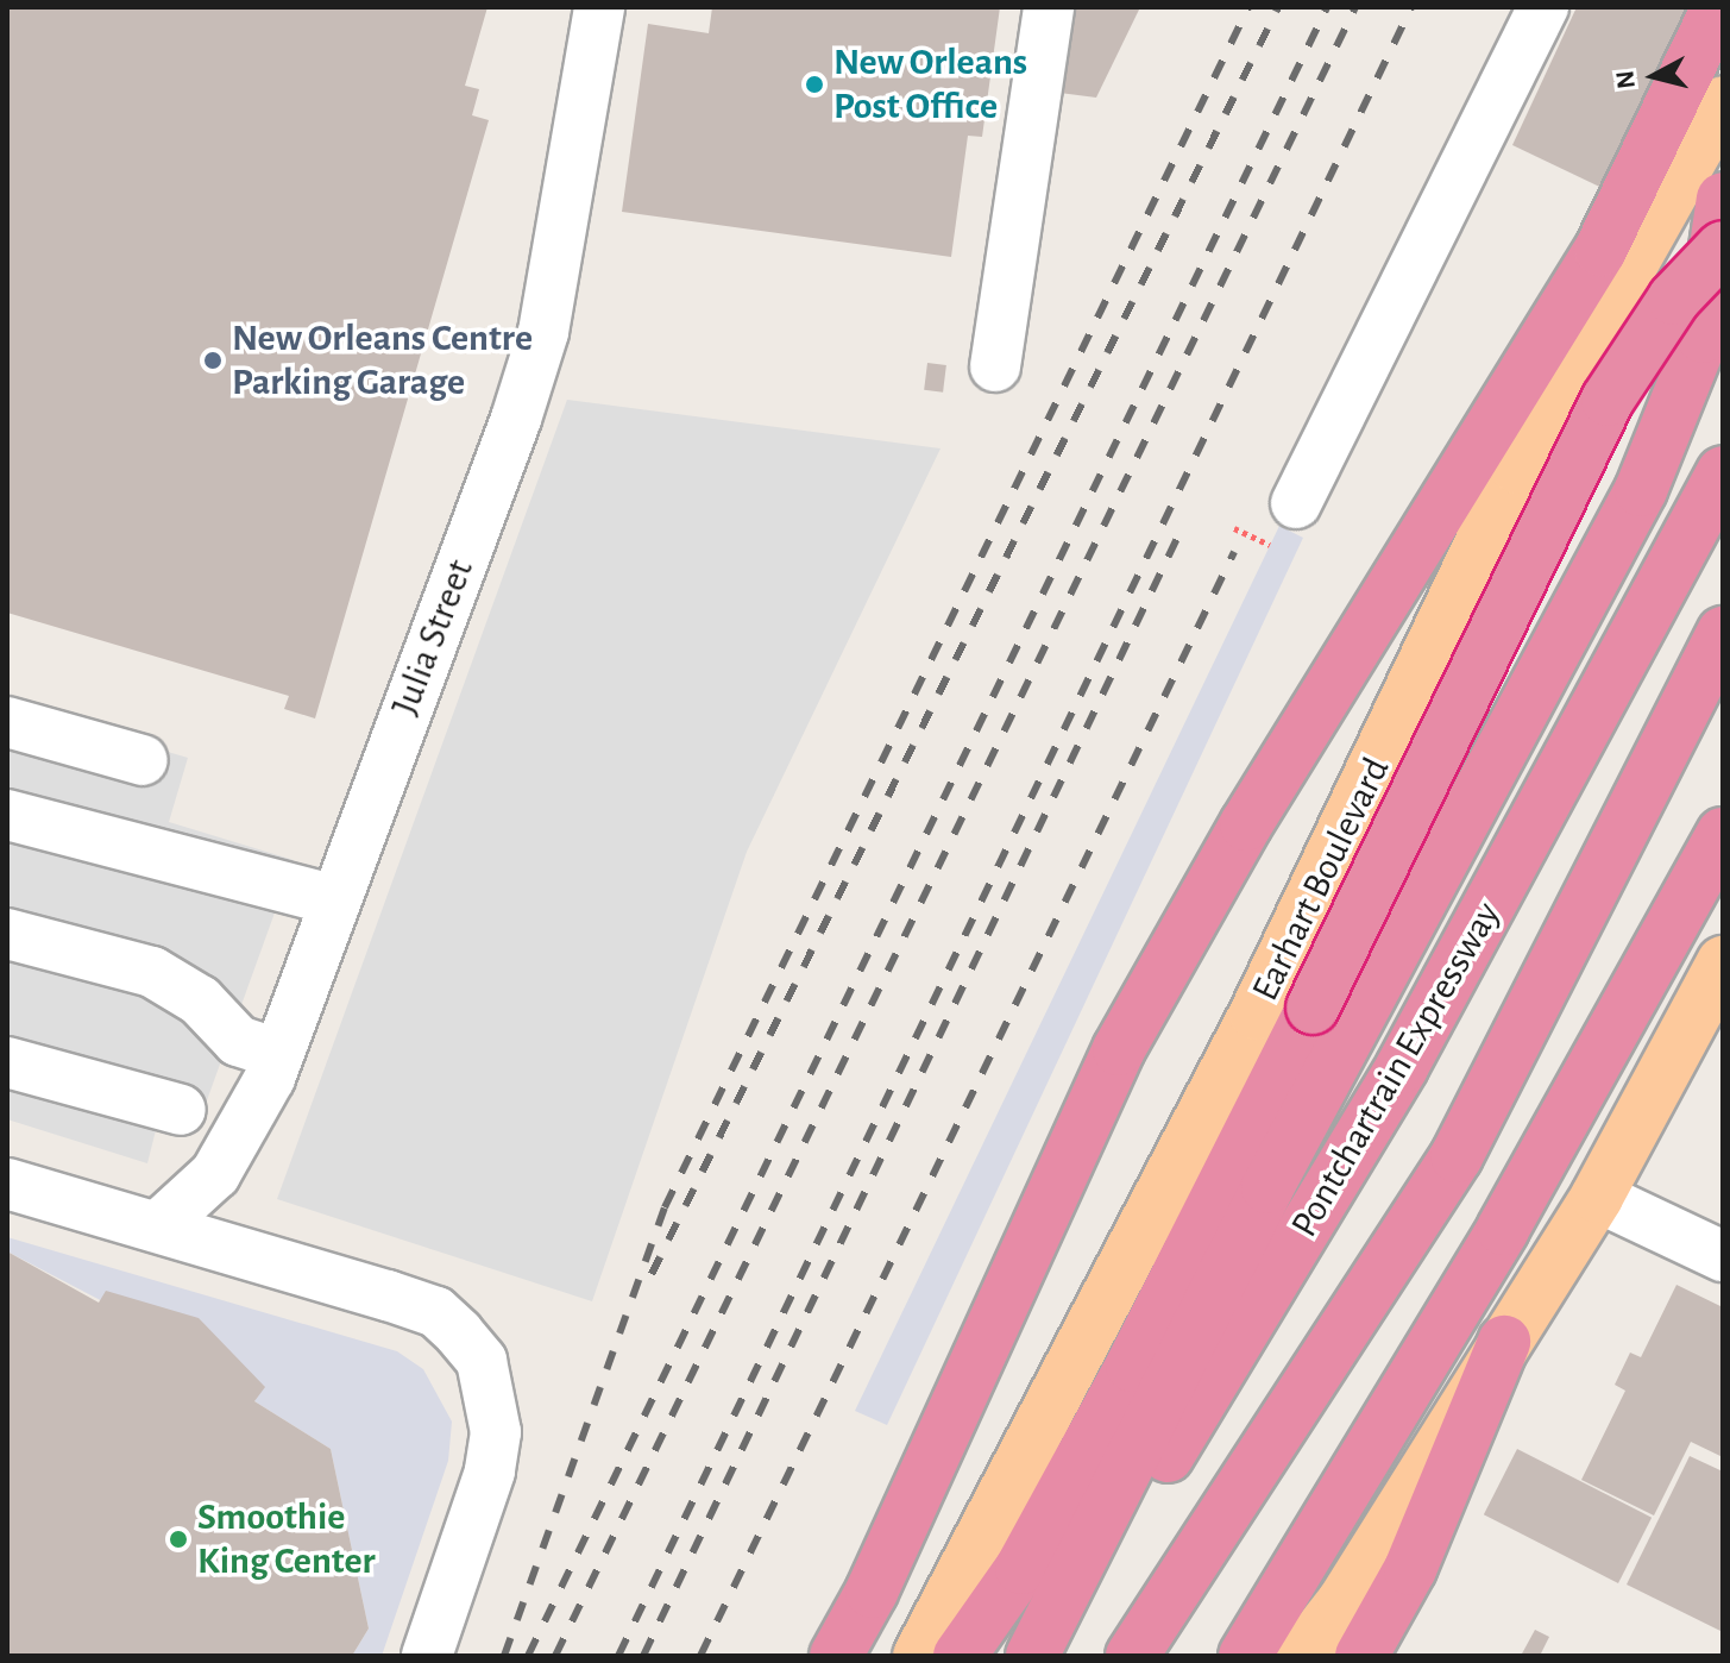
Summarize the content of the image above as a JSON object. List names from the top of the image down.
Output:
{
  "streets": {
    "highway": ["Pontchartrain Expressway"],
    "main road": ["Earhart Boulevard"],
    "street": ["Julia Street"]
  },
  "places": ["New Orleans Post Office", "New Orleans Centre Parking Garage", "Smoothie King Center"],
  "north": "left"
}
